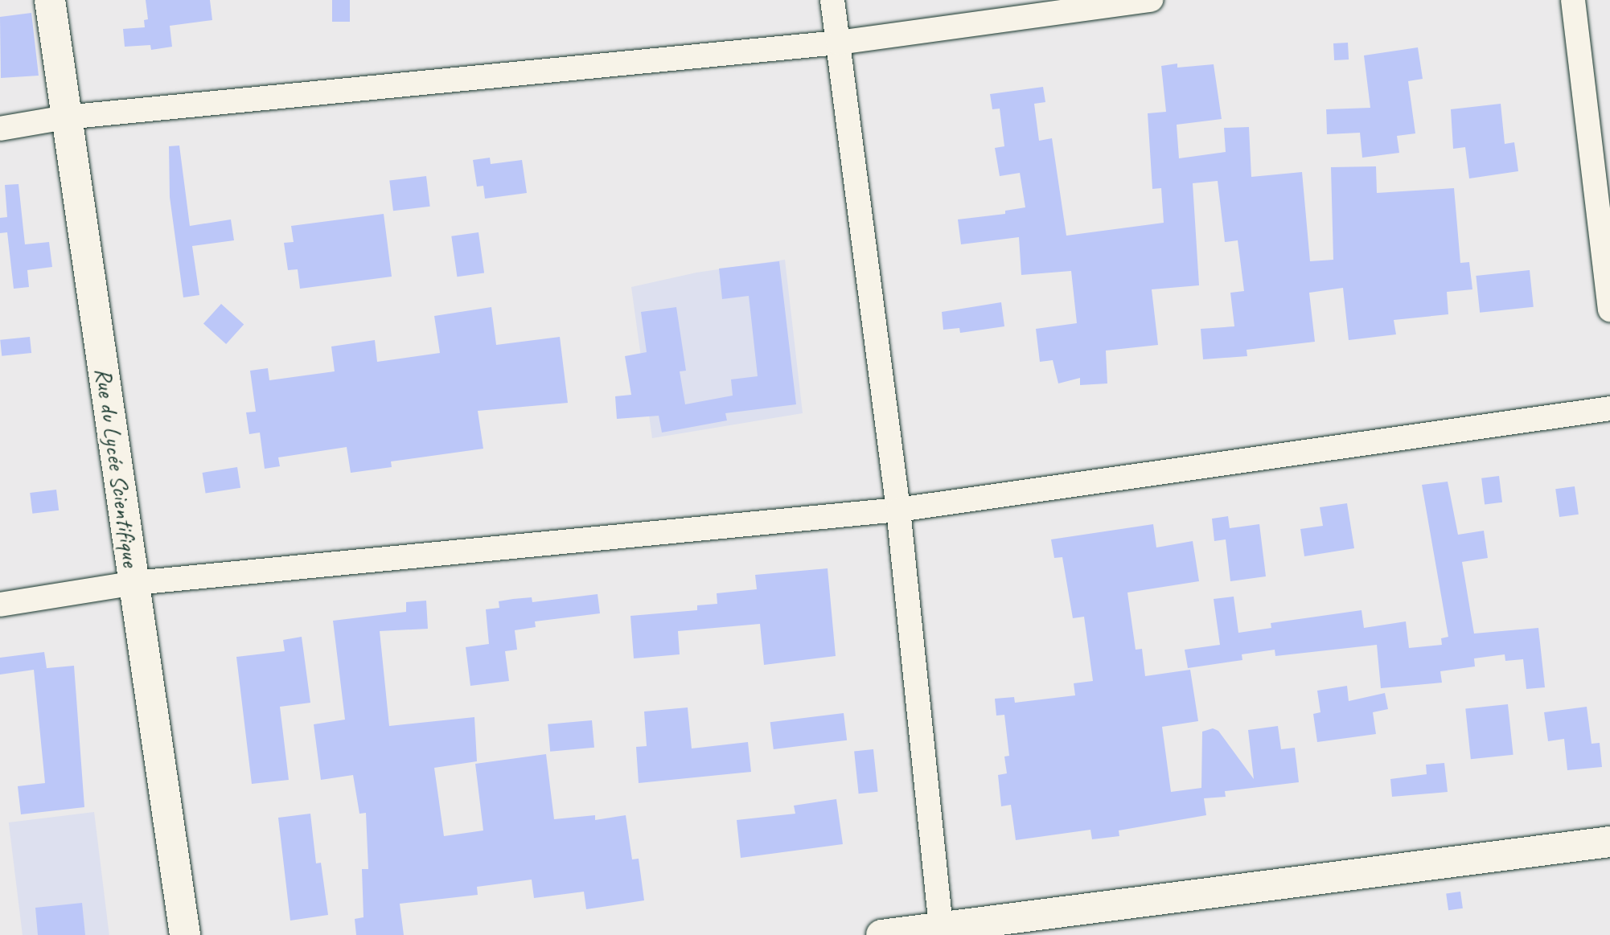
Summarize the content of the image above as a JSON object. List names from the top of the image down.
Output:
{
  "streets": {
    "street": ["Rue du Lycée Scientifique"]
  }
}
